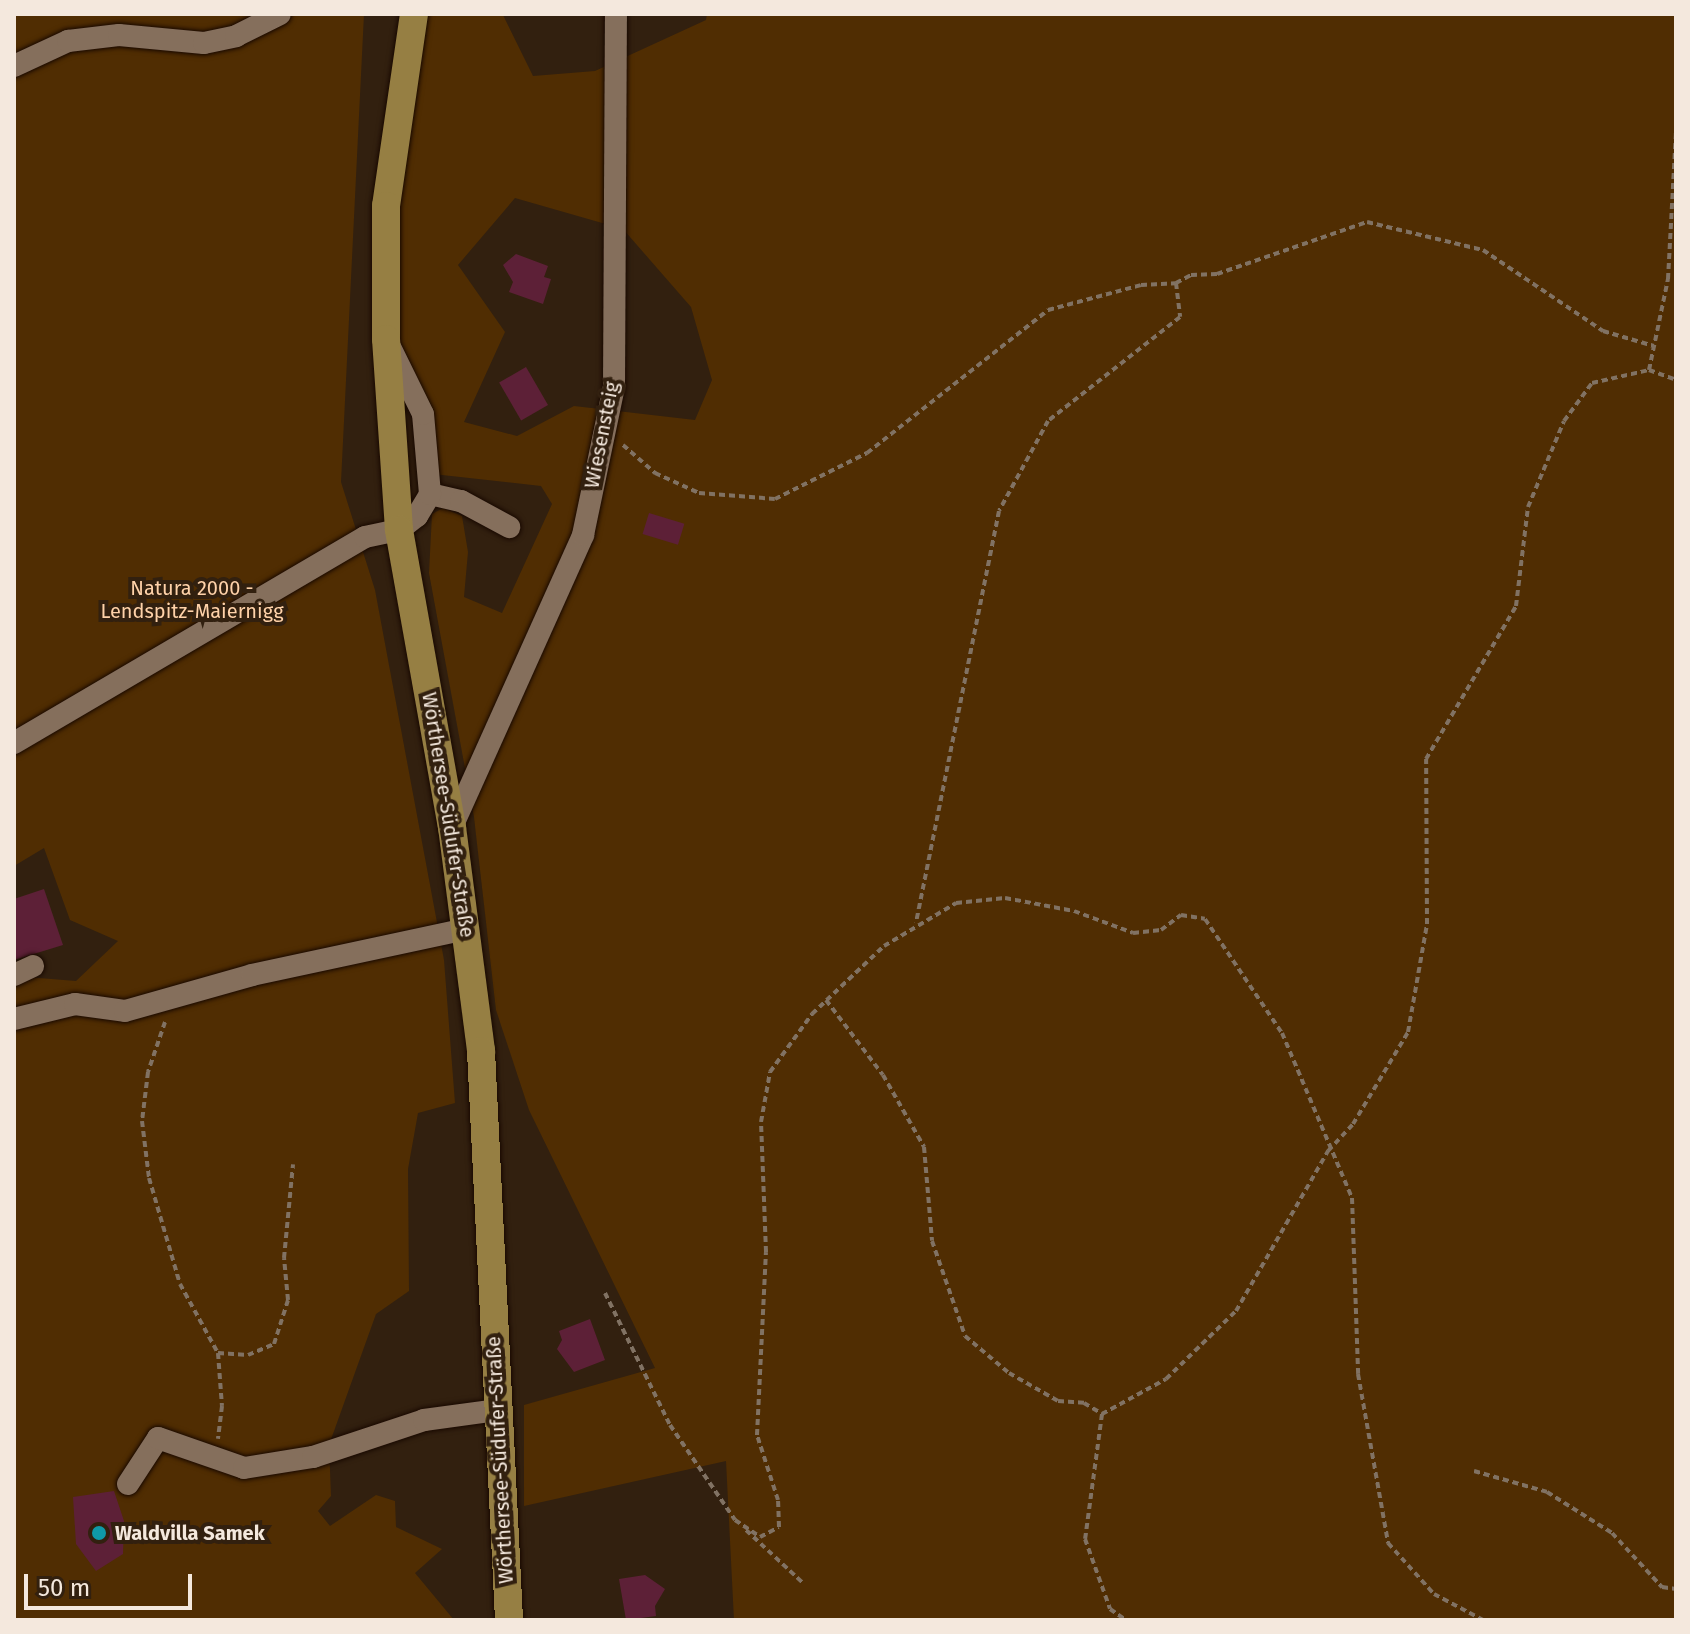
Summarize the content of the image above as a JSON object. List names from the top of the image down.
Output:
{
  "streets": {
    "main road": ["Wörthersee-Südufer-Straße"],
    "street": ["Wiesensteig"]
  },
  "crossings": [
    ["Wiesensteig", "Wörthersee-Südufer-Straße"]
  ],
  "parks": ["Natura 2000 - Lendspitz-Maiernigg"],
  "places": ["Waldvilla Samek"],
  "scale_bar": "50 m"
}
